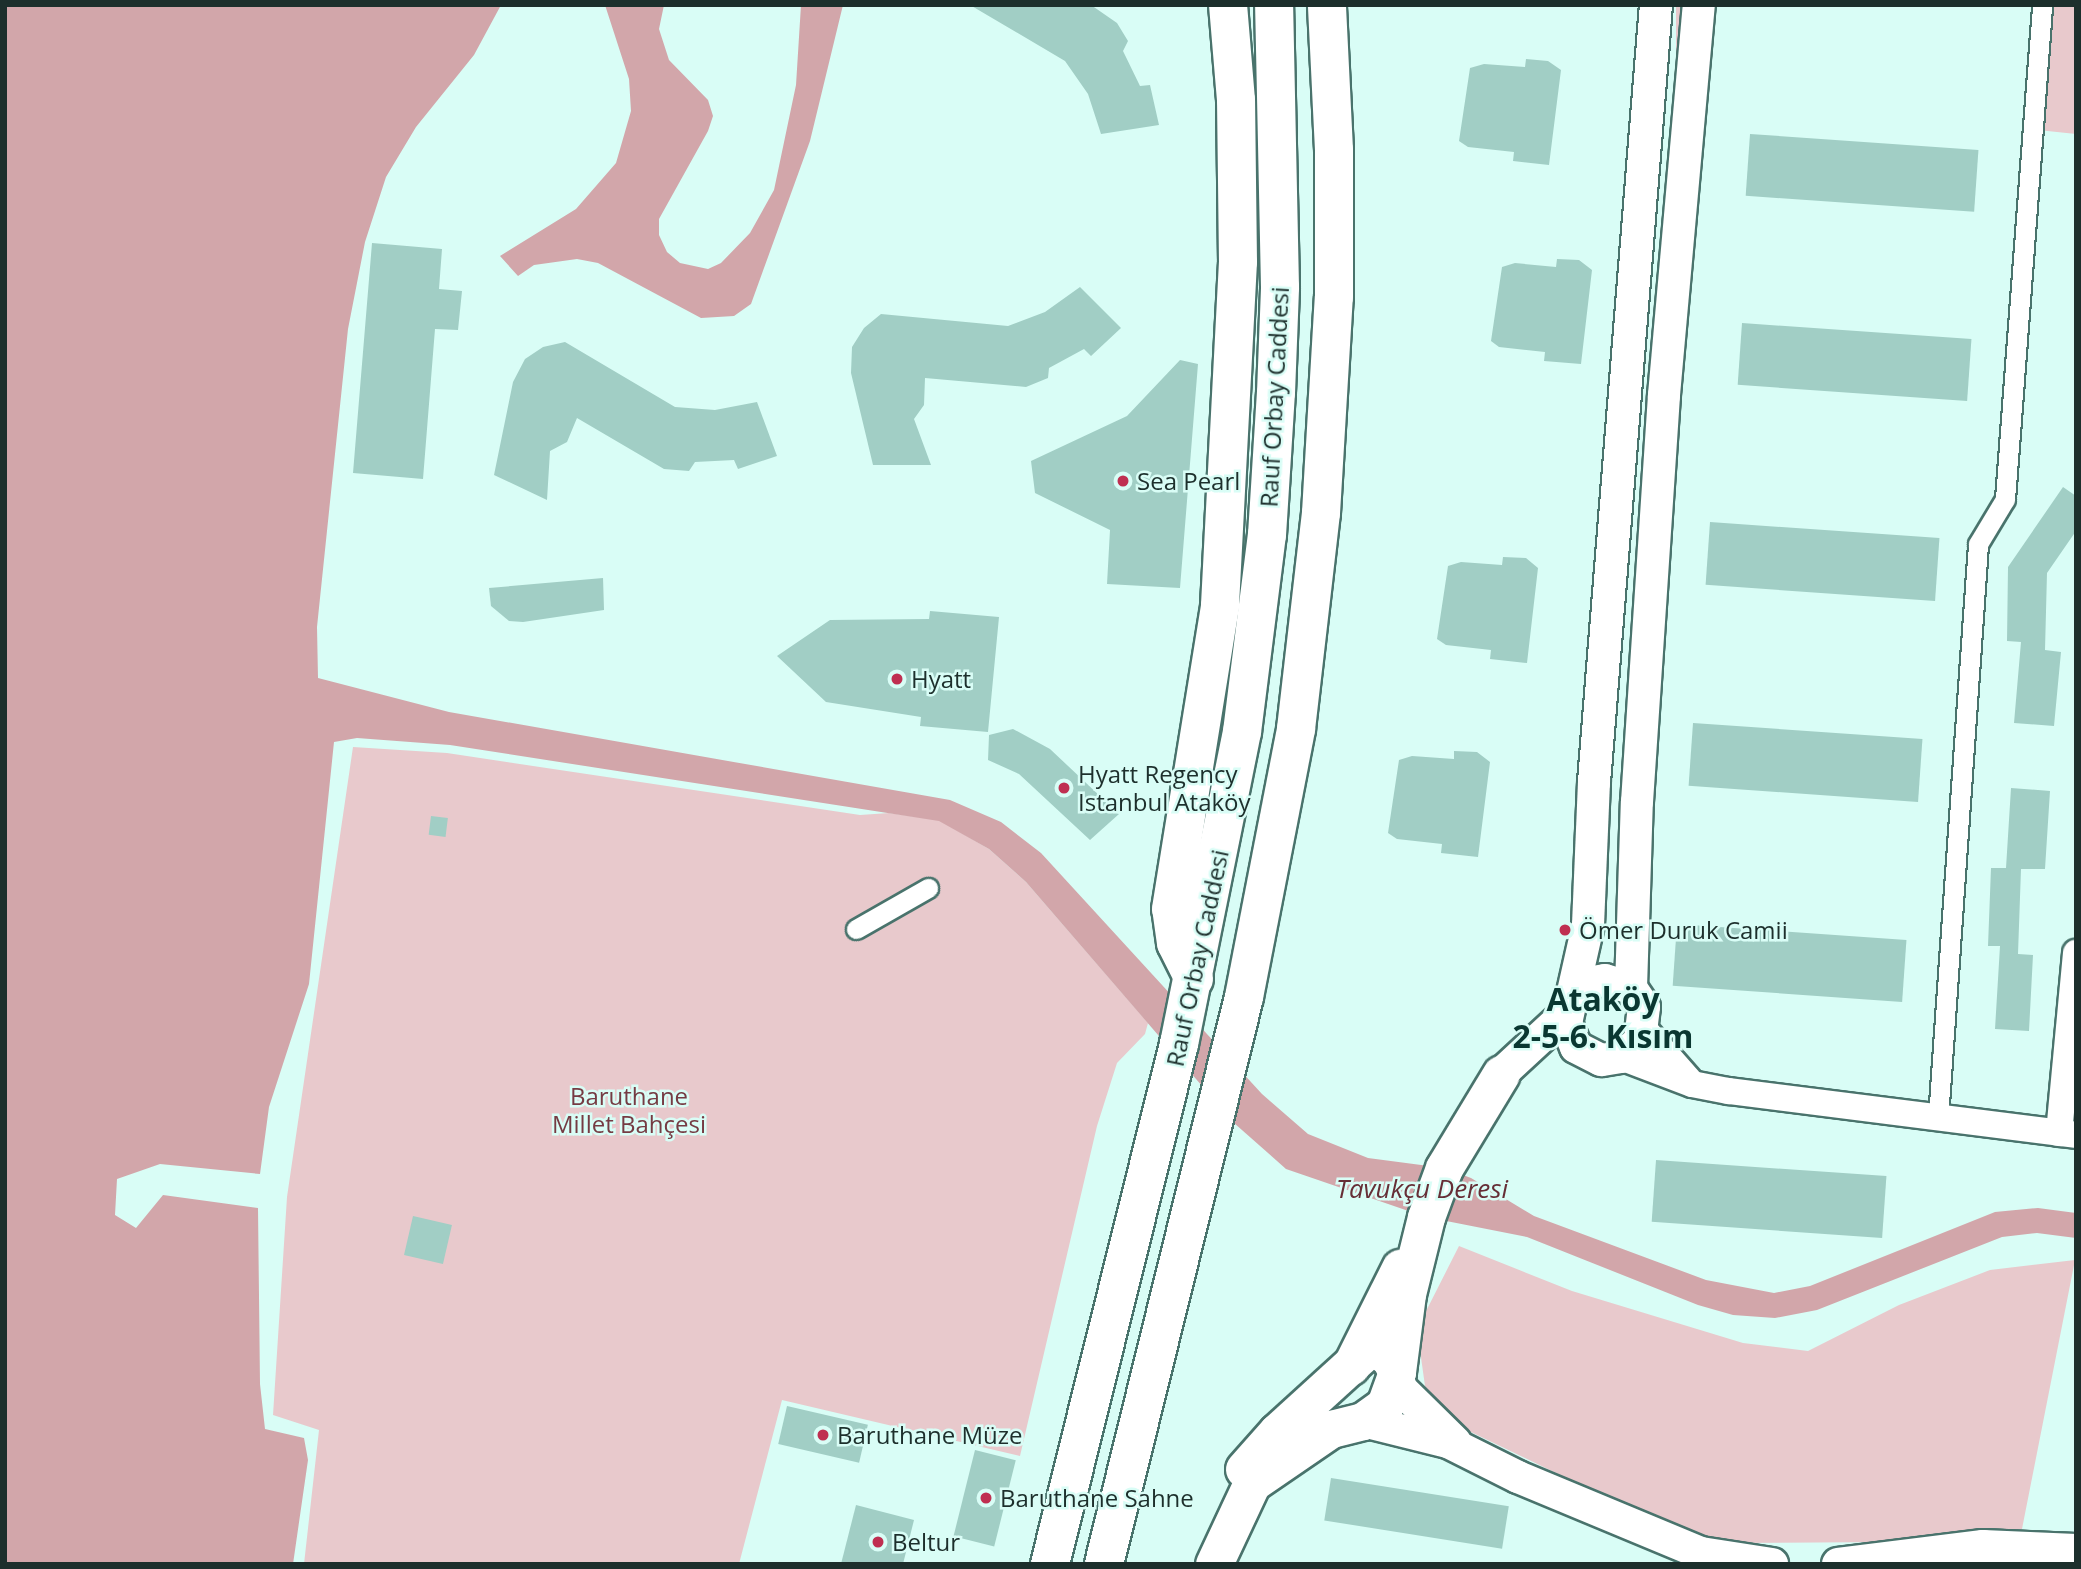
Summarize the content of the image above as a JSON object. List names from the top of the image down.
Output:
{
  "streets": {
    "highway": ["Rauf Orbay Caddesi"]
  },
  "districts": ["Ataköy 2-5-6. Kısım"],
  "water": ["Tavukçu Deresi"],
  "parks": ["Baruthane Millet Bahçesi"],
  "places": [
    "Sea Pearl",
    "Hyatt",
    "Hyatt Regency Istanbul Ataköy",
    "Ömer Duruk Camii",
    "Baruthane Müze",
    "Baruthane Sahne",
    "Beltur"
  ]
}
